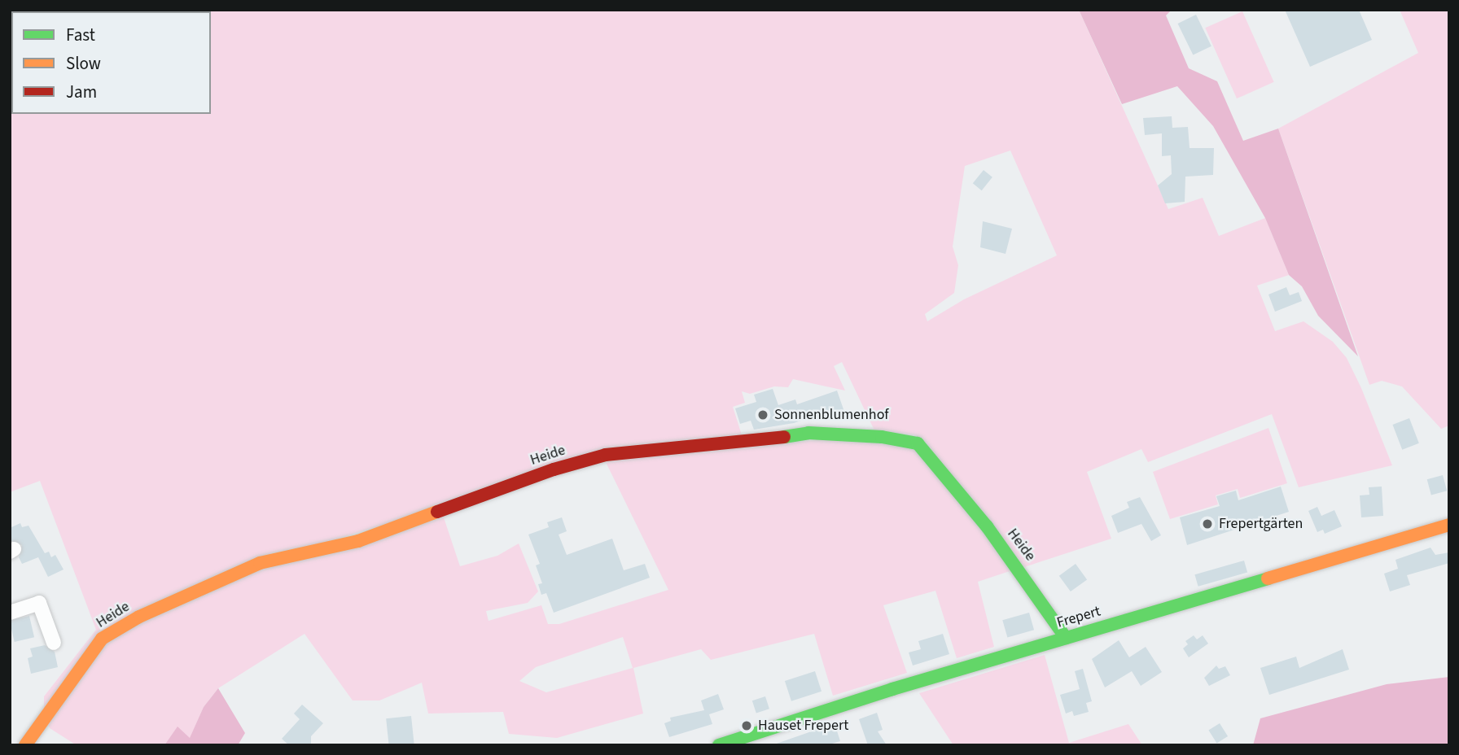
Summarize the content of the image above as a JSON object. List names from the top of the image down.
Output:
{
  "streets": {
    "street": ["Heide", "Frepert"]
  },
  "crossings": [
    ["Heide", "Frepert"]
  ],
  "places": ["Sonnenblumenhof", "Frepertgärten", "Hauset Frepert"],
  "legend": ["Fast", "Slow", "Jam"]
}
